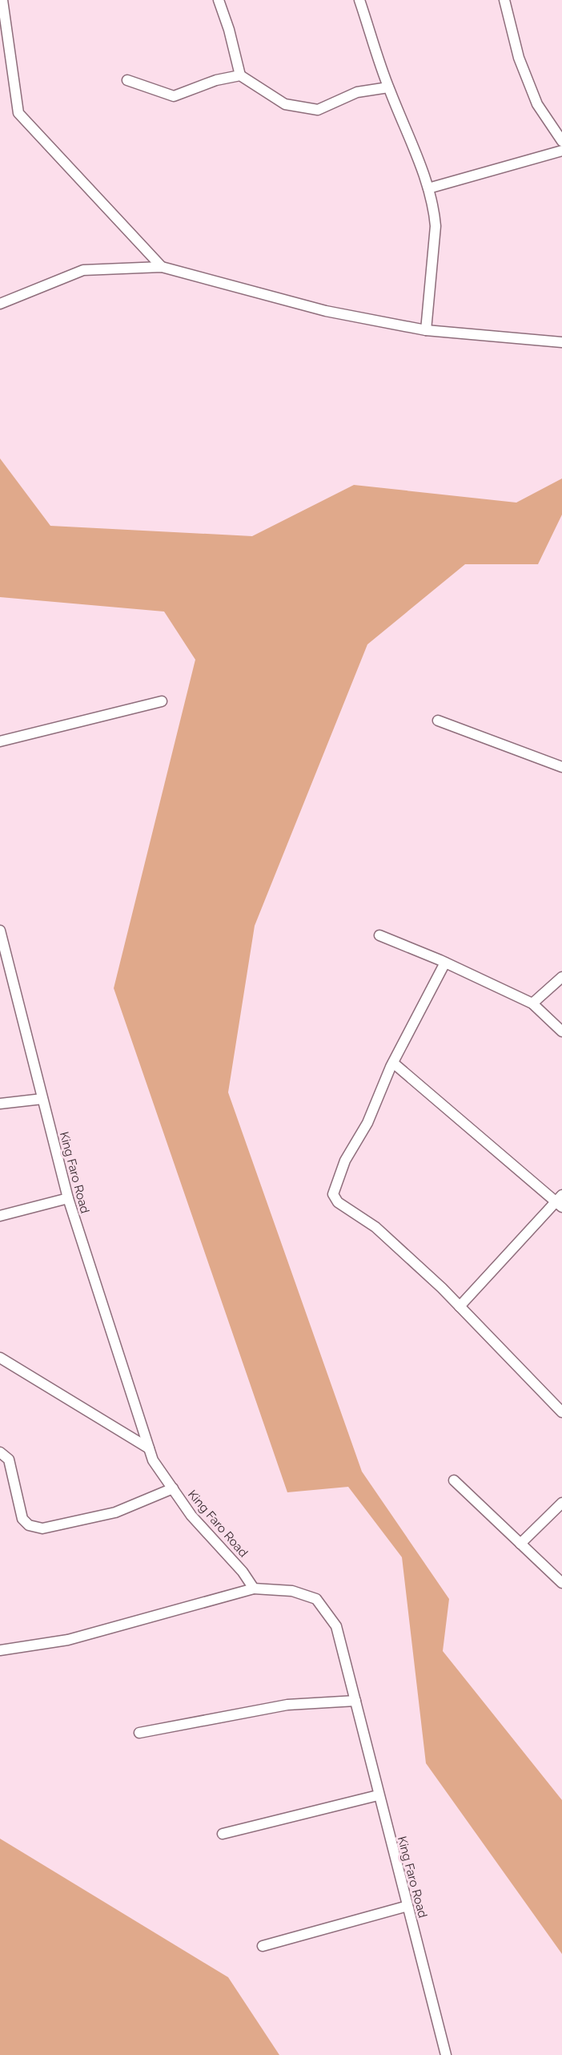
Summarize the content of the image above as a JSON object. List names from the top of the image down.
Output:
{
  "streets": {
    "street": ["King Faro Road"]
  }
}
